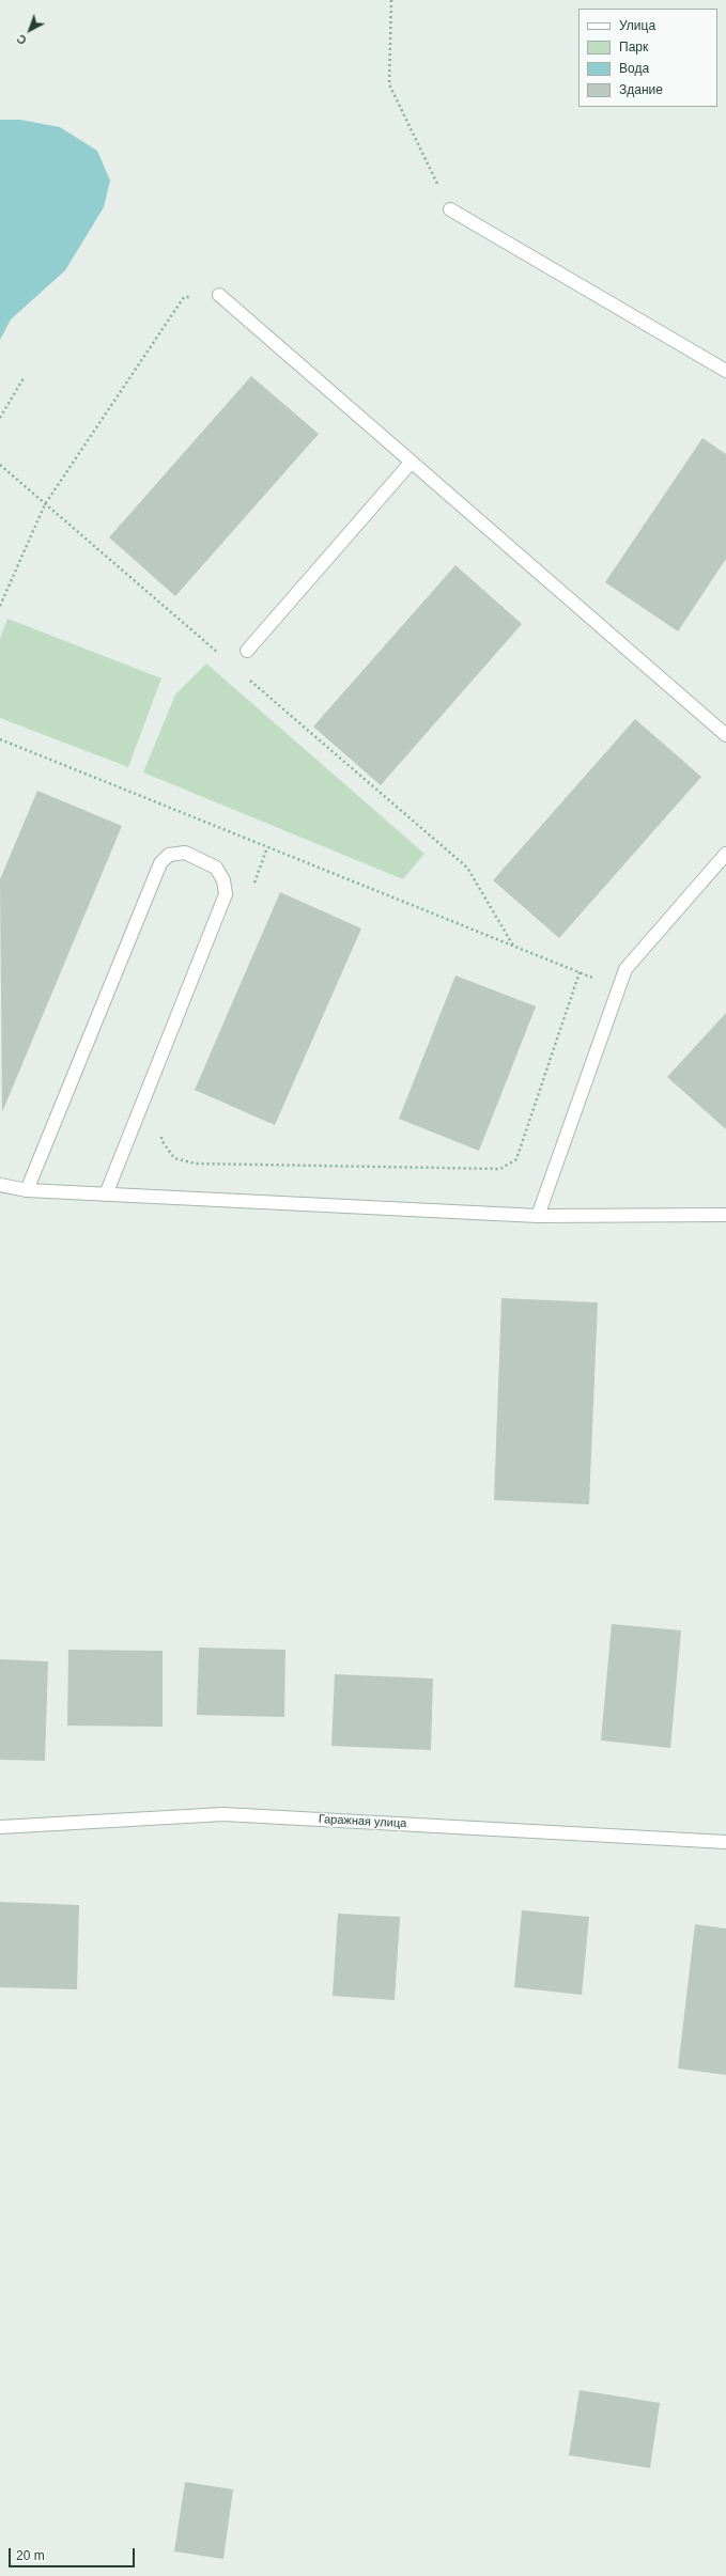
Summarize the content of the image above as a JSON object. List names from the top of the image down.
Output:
{
  "streets": {
    "street": ["Гаражная улица"]
  },
  "legend": [
    "Улица",
    "Парк",
    "Вода",
    "Здание"
  ],
  "scale_bar": "20 m",
  "north": "bottom left"
}
